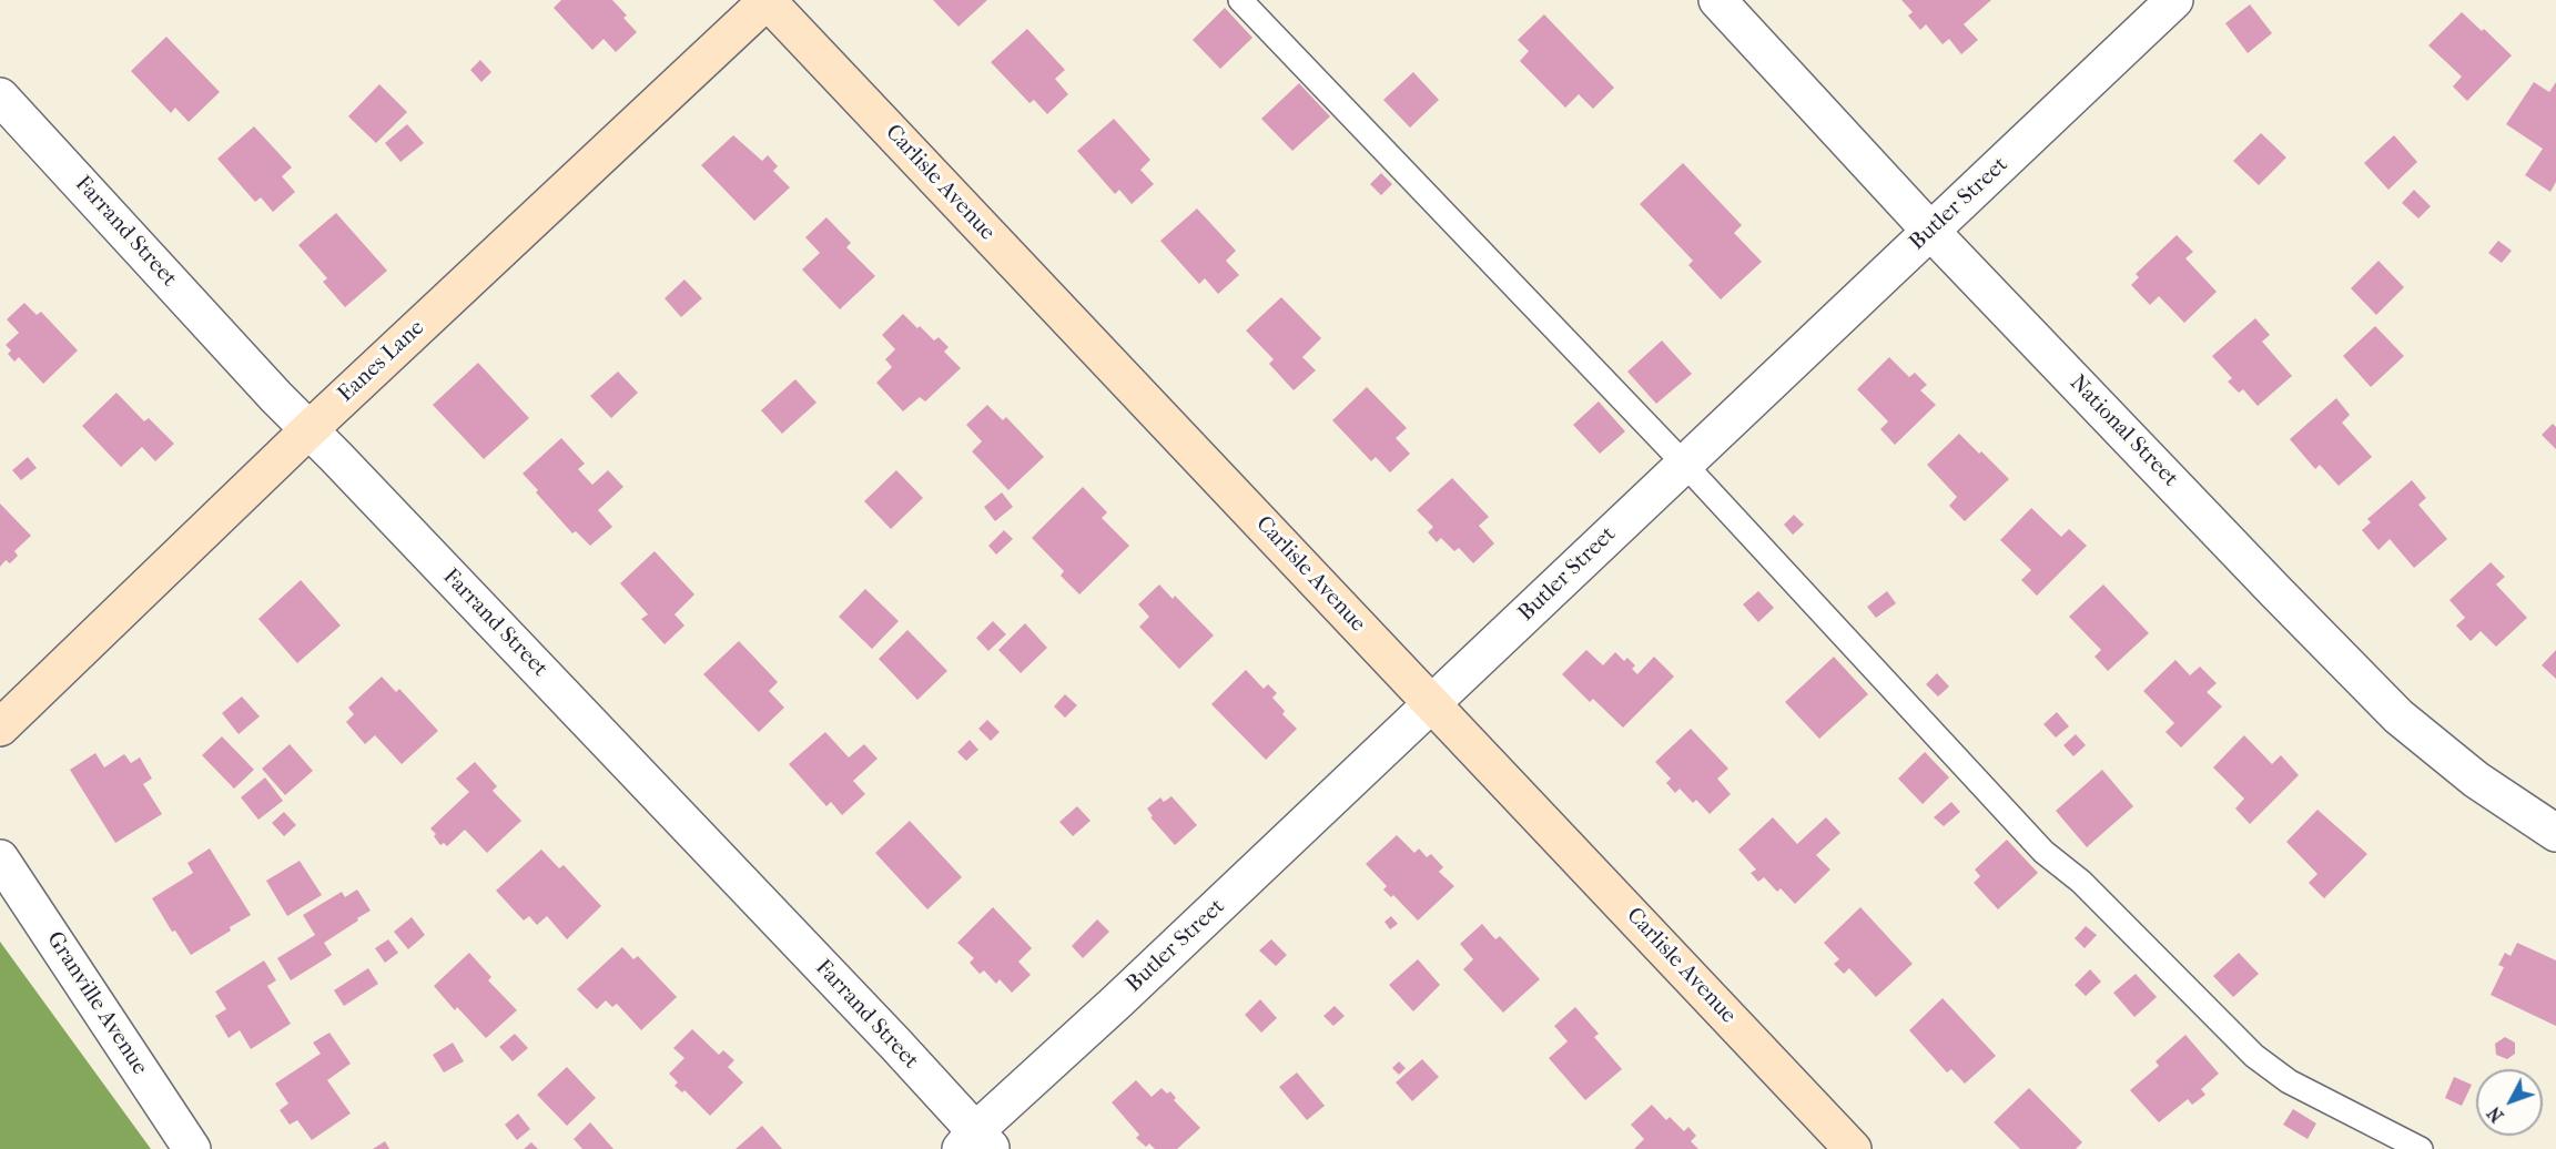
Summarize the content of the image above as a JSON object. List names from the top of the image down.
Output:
{
  "streets": {
    "street": [
      "Carlisle Avenue",
      "Butler Street",
      "Farrand Street",
      "Eanes Lane",
      "National Street",
      "Granville Avenue"
    ]
  },
  "crossings": [
    ["Carlisle Avenue", "Butler Street"],
    ["Carlisle Avenue", "Eanes Lane"],
    ["Butler Street", "Farrand Street"],
    ["Butler Street", "National Street"],
    ["Farrand Street", "Eanes Lane"]
  ],
  "north": "bottom left"
}
